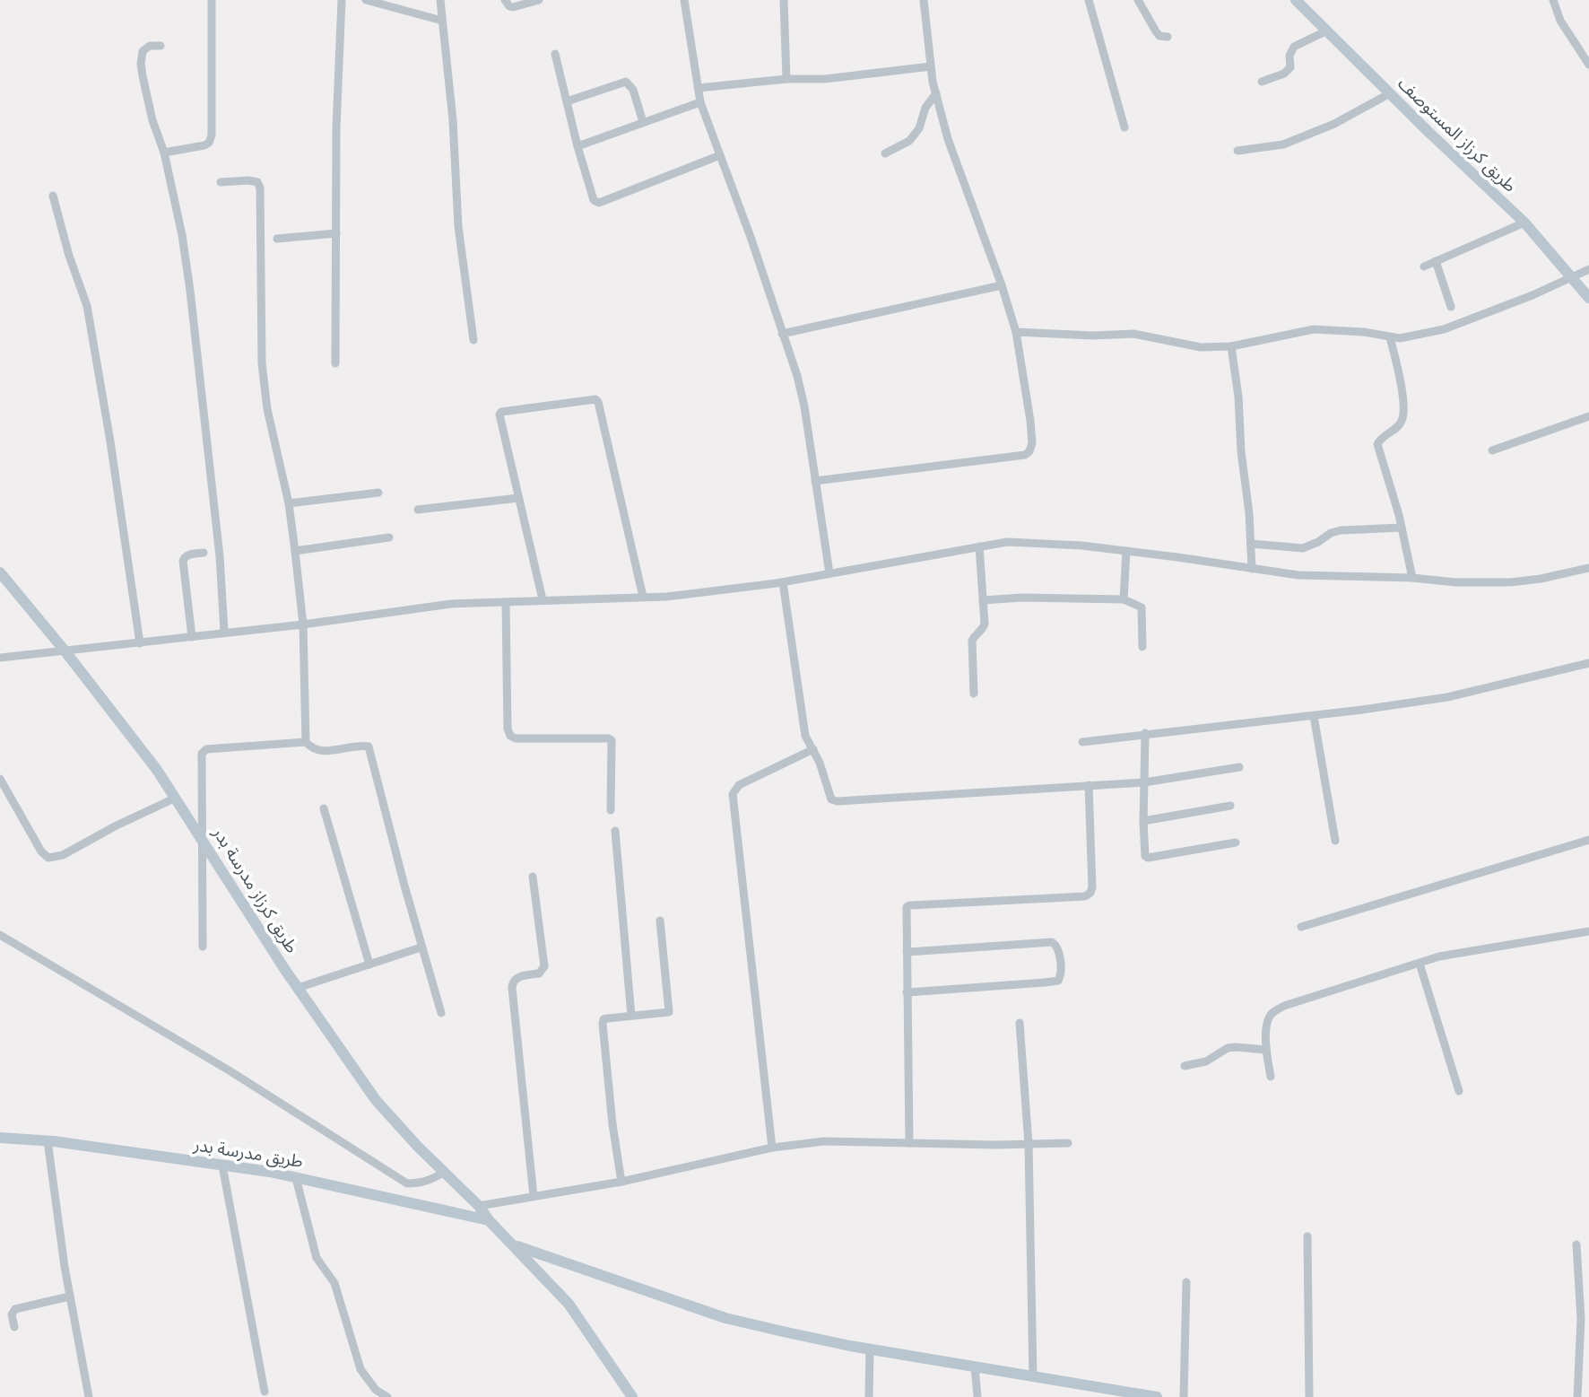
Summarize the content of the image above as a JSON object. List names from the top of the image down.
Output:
{
  "streets": {
    "street": ["طريق كرزاز المستوصف", "طريق كرزاز مدرسة بدر", "طريق مدرسة بدر"]
  },
  "crossings": [
    ["طريق كرزاز مدرسة بدر", "طريق مدرسة بدر"]
  ]
}
